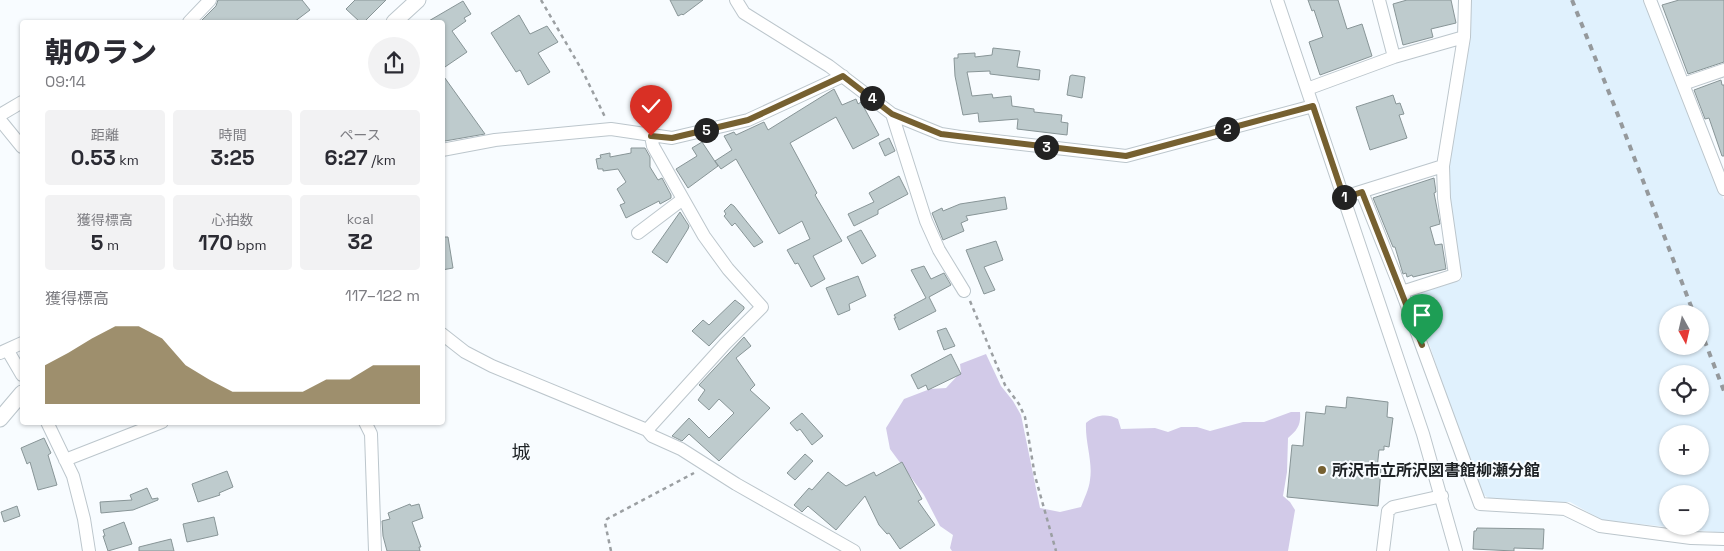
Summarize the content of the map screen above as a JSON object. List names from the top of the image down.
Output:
{
  "districts": ["城"],
  "places": ["所沢市立所沢図書館柳瀬分館"],
  "north": "bottom",
  "page": {
    "heading": ["朝のラン", "09:14"],
    "pins": [
      "4",
      "2",
      "5",
      "3",
      "1"
    ],
    "stats": [
      ["距離", "0.53 km"],
      ["時間", "3:25"],
      ["ペース", "6:27 /km"],
      ["獲得標高", "5 m"],
      ["心拍数", "170 bpm"],
      ["kcal", "32"]
    ],
    "chart": ["獲得標高", "117–122 m"],
    "map_buttons": ["+", "−"]
  }
}
